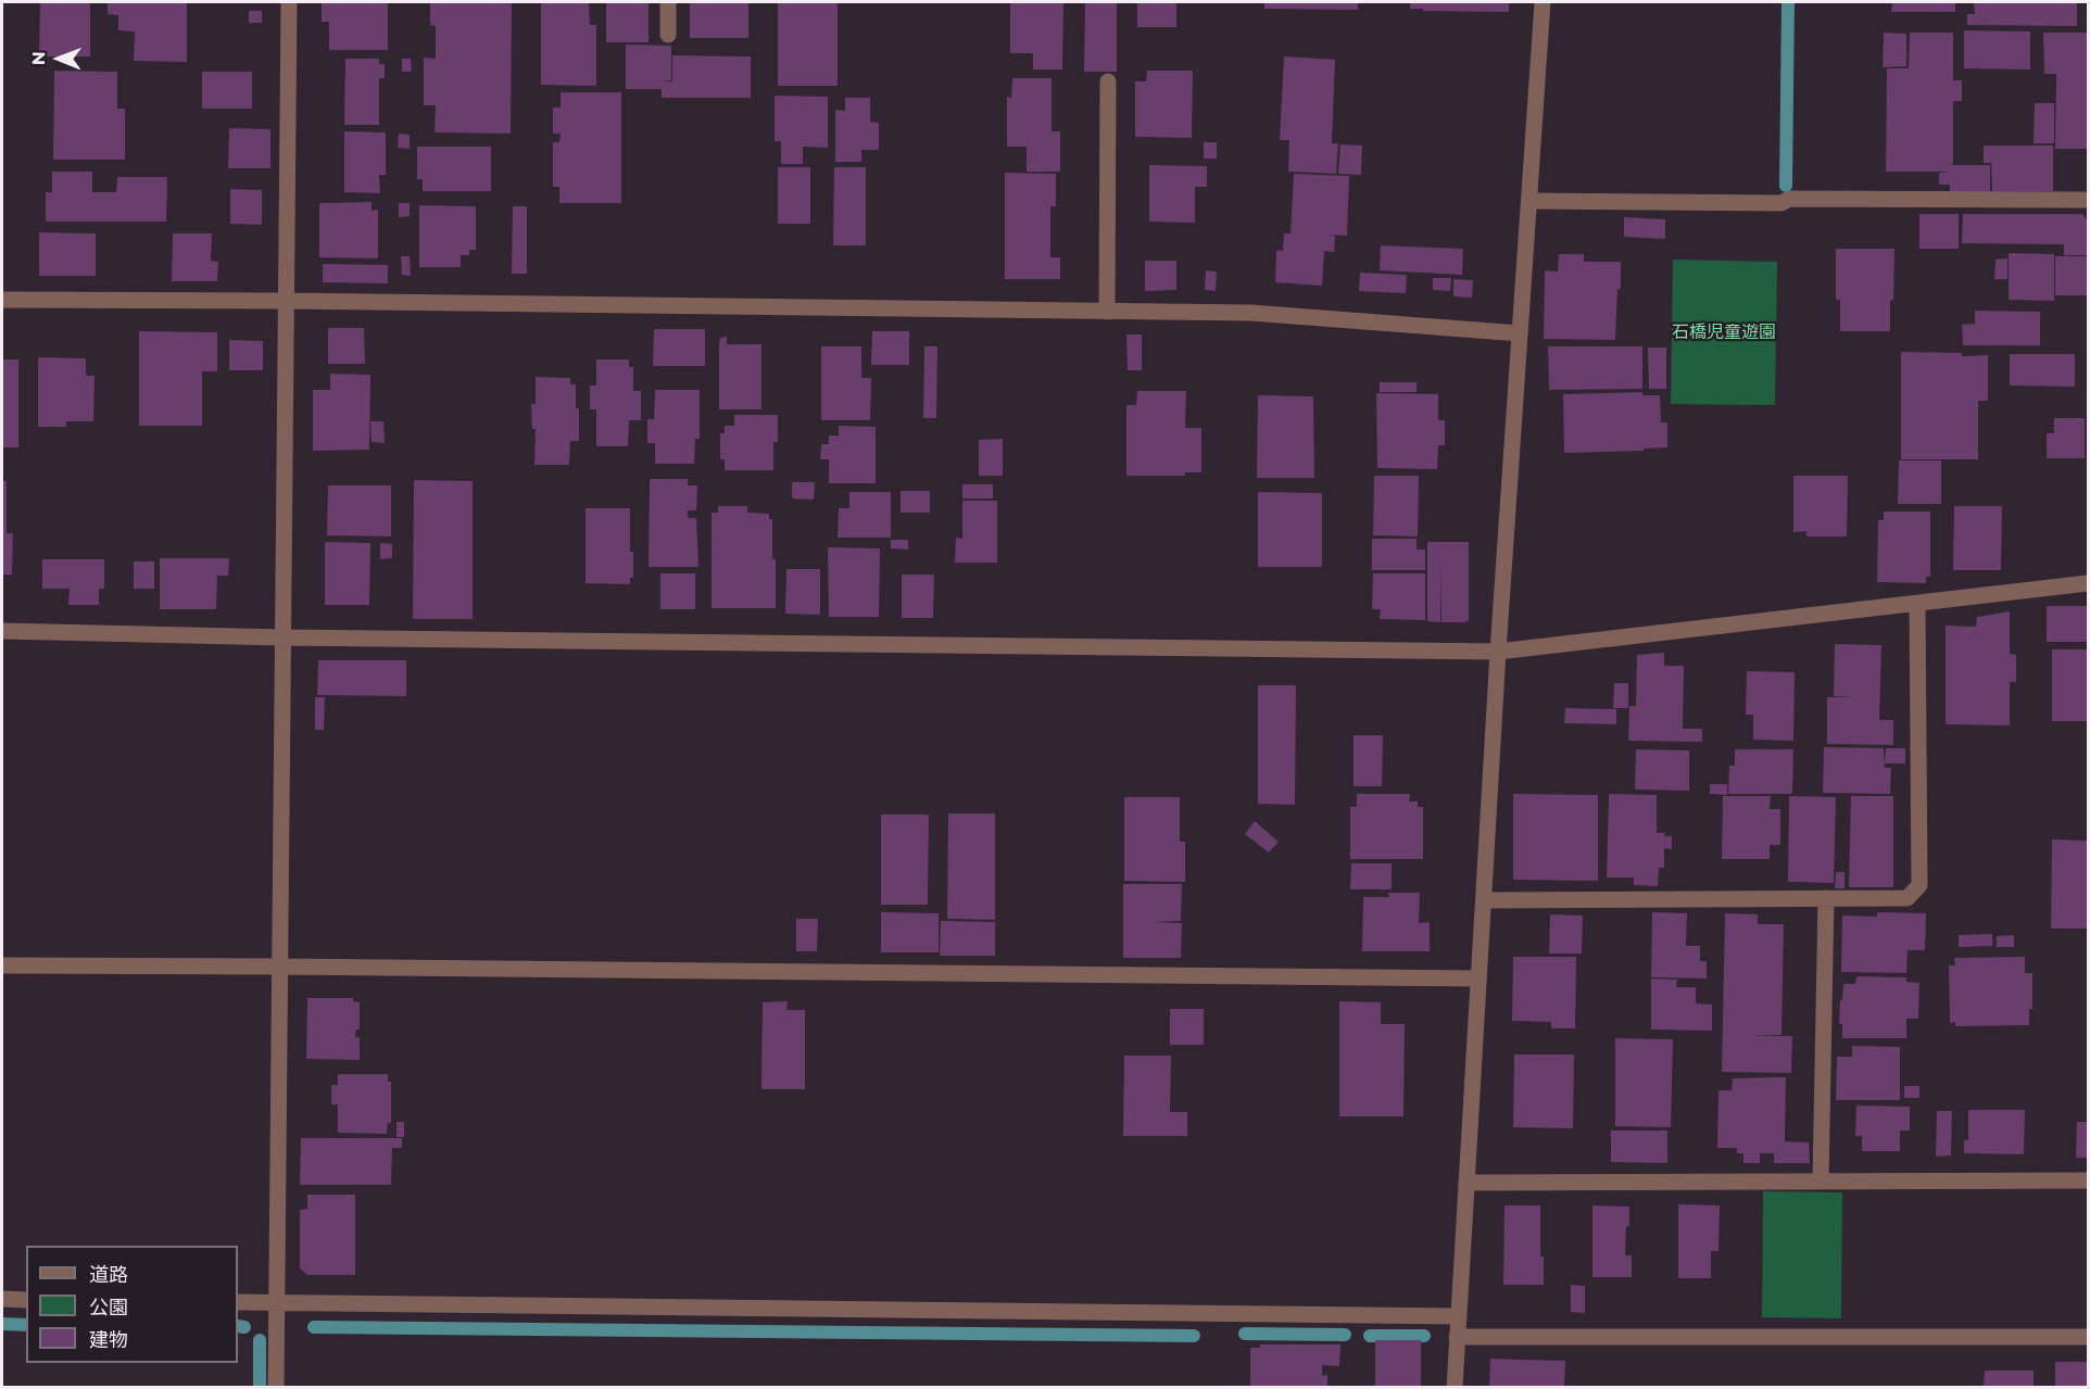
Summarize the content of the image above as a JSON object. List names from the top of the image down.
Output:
{
  "parks": ["石橋児童遊園"],
  "legend": ["道路", "公園", "建物"],
  "north": "left"
}
